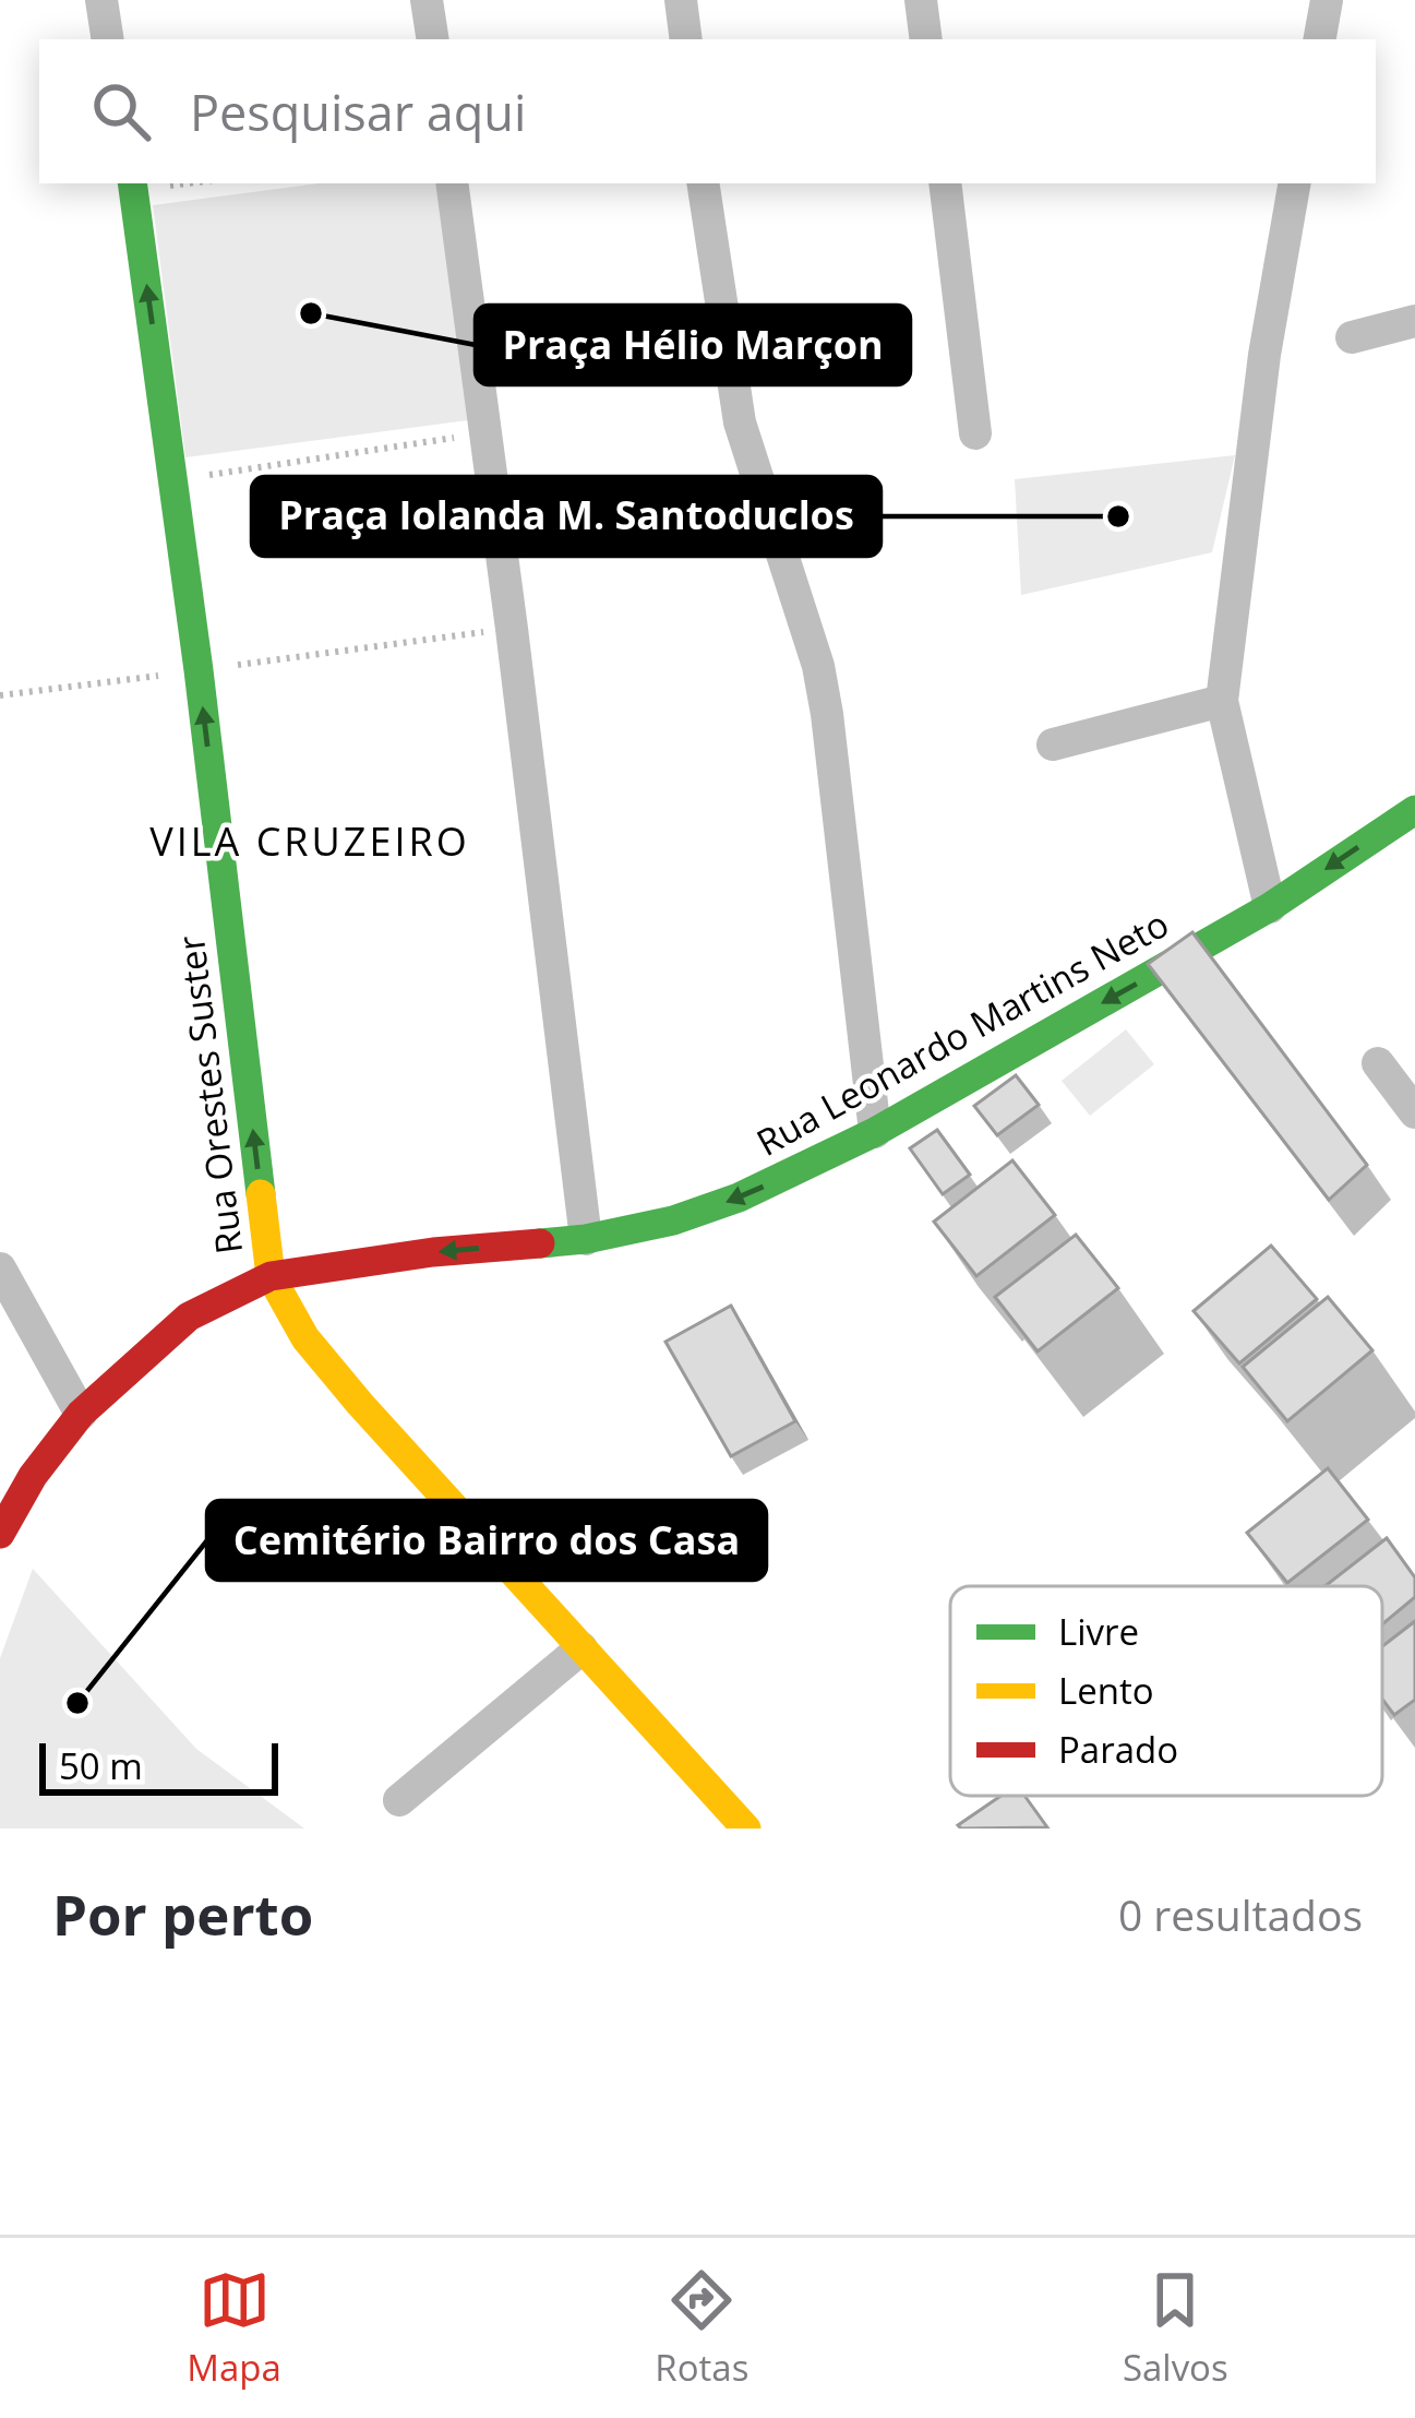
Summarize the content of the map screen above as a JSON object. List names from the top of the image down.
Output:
{
  "streets": {
    "street": ["Rua Leonardo Martins Neto", "Rua Orestes Suster"]
  },
  "crossings": [
    ["Rua Leonardo Martins Neto", "Rua Orestes Suster"]
  ],
  "one_way": ["Rua Leonardo Martins Neto", "Rua Orestes Suster"],
  "districts": ["VILA CRUZEIRO"],
  "places": ["Praça Hélio Marçon", "Praça Iolanda M. Santoduclos", "Cemitério Bairro dos Casa"],
  "legend": ["Livre", "Lento", "Parado"],
  "scale_bar": "50 m",
  "page": {
    "search": "Pesquisar aqui",
    "scale": "50 m",
    "heading": ["Por perto", "0 resultados"],
    "nav": ["Mapa", "Rotas", "Salvos"]
  }
}
